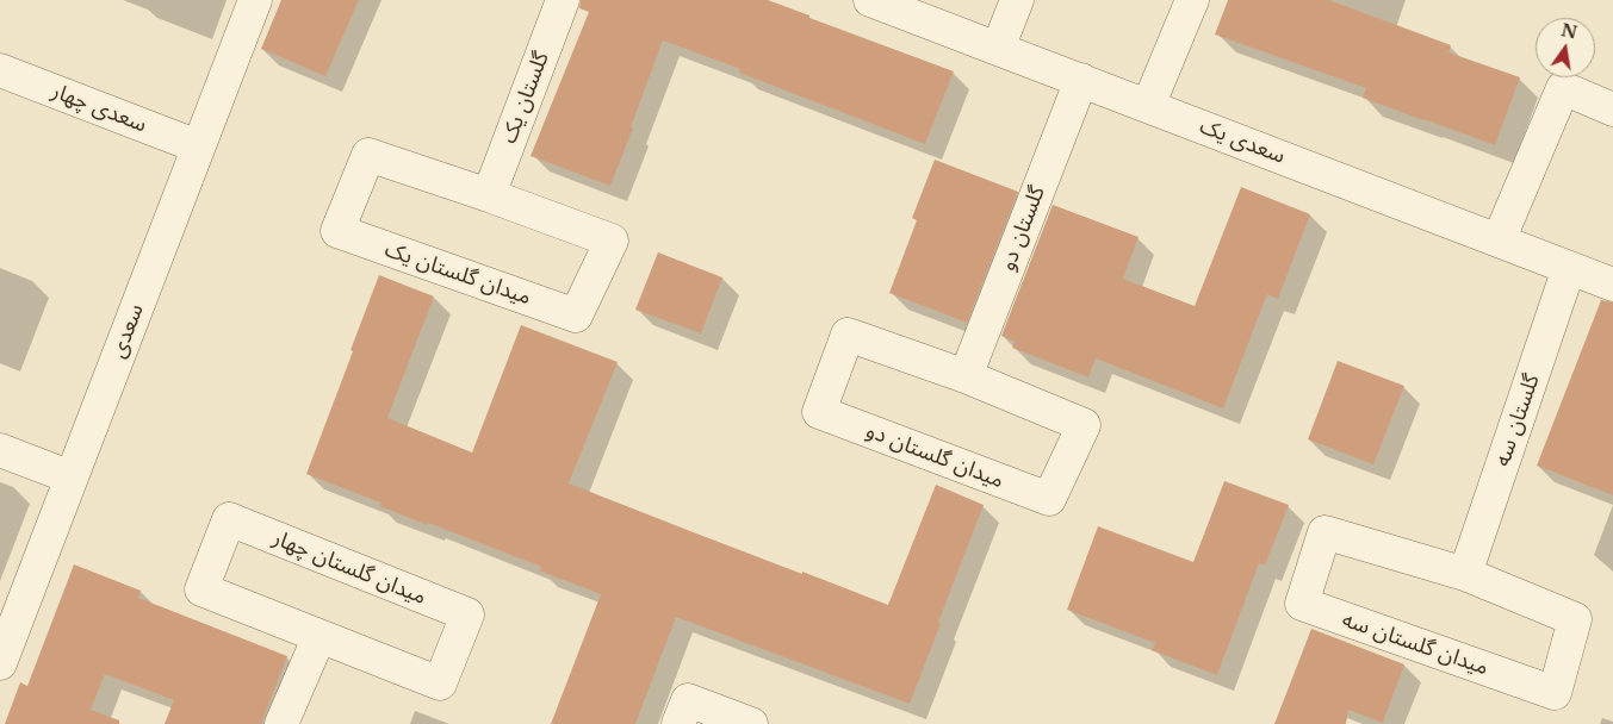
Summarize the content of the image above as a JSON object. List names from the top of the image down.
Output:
{
  "streets": {
    "street": [
      "گلستان یک",
      "سعدی چهار",
      "سعدی یک",
      "گلستان دو",
      "میدان گلستان یک",
      "سعدی",
      "گلستان سه",
      "میدان گلستان دو",
      "میدان گلستان چهار",
      "میدان گلستان سه"
    ]
  },
  "crossings": [
    ["گلستان یک", "میدان گلستان یک"],
    ["سعدی چهار", "سعدی"],
    ["سعدی یک", "گلستان دو"],
    ["سعدی یک", "گلستان سه"],
    ["گلستان دو", "میدان گلستان دو"],
    ["گلستان سه", "میدان گلستان سه"]
  ],
  "north": "top"
}
